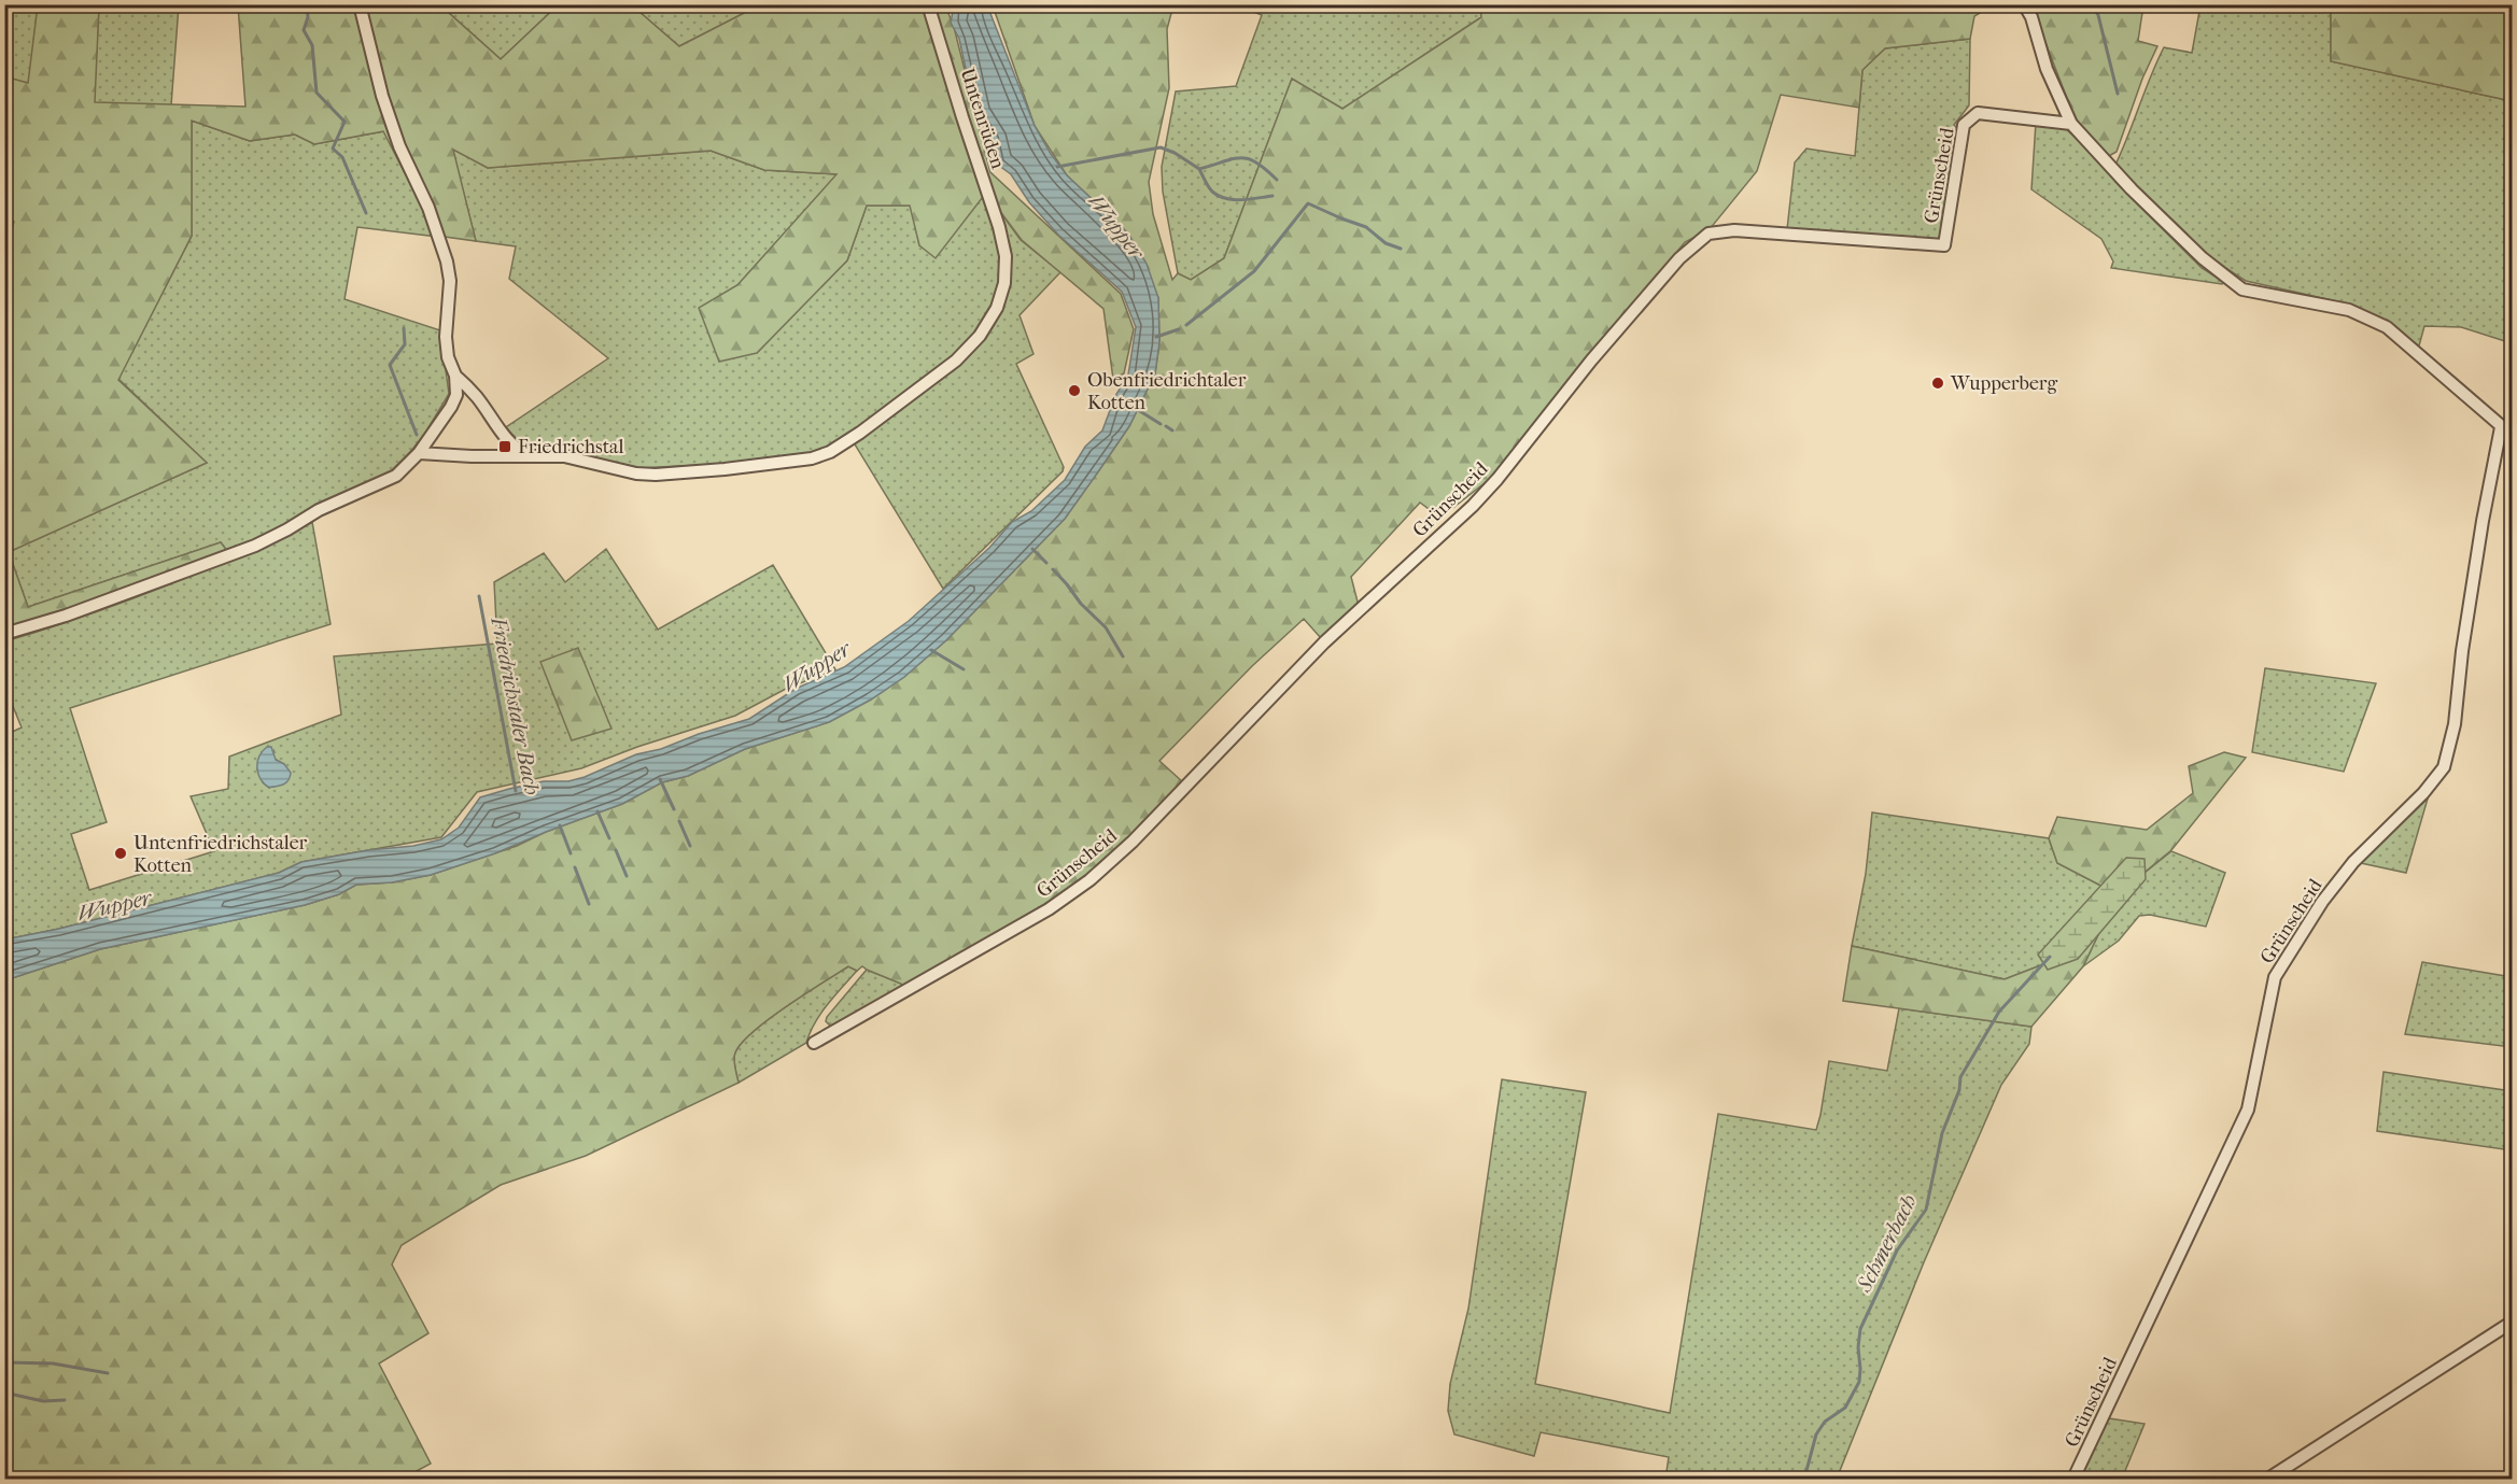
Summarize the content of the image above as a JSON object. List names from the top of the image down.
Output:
{
  "streets": {
    "street": ["Untenrüden", "Grünscheid"]
  },
  "water": ["Wupper", "Friedrichstaler Bach", "Schmerbach"],
  "places": {
    "other": ["Wupperberg", "Obenfriedrichtaler Kotten", "Untenfriedrichstaler Kotten"],
    "transit": ["Friedrichstal"]
  }
}
